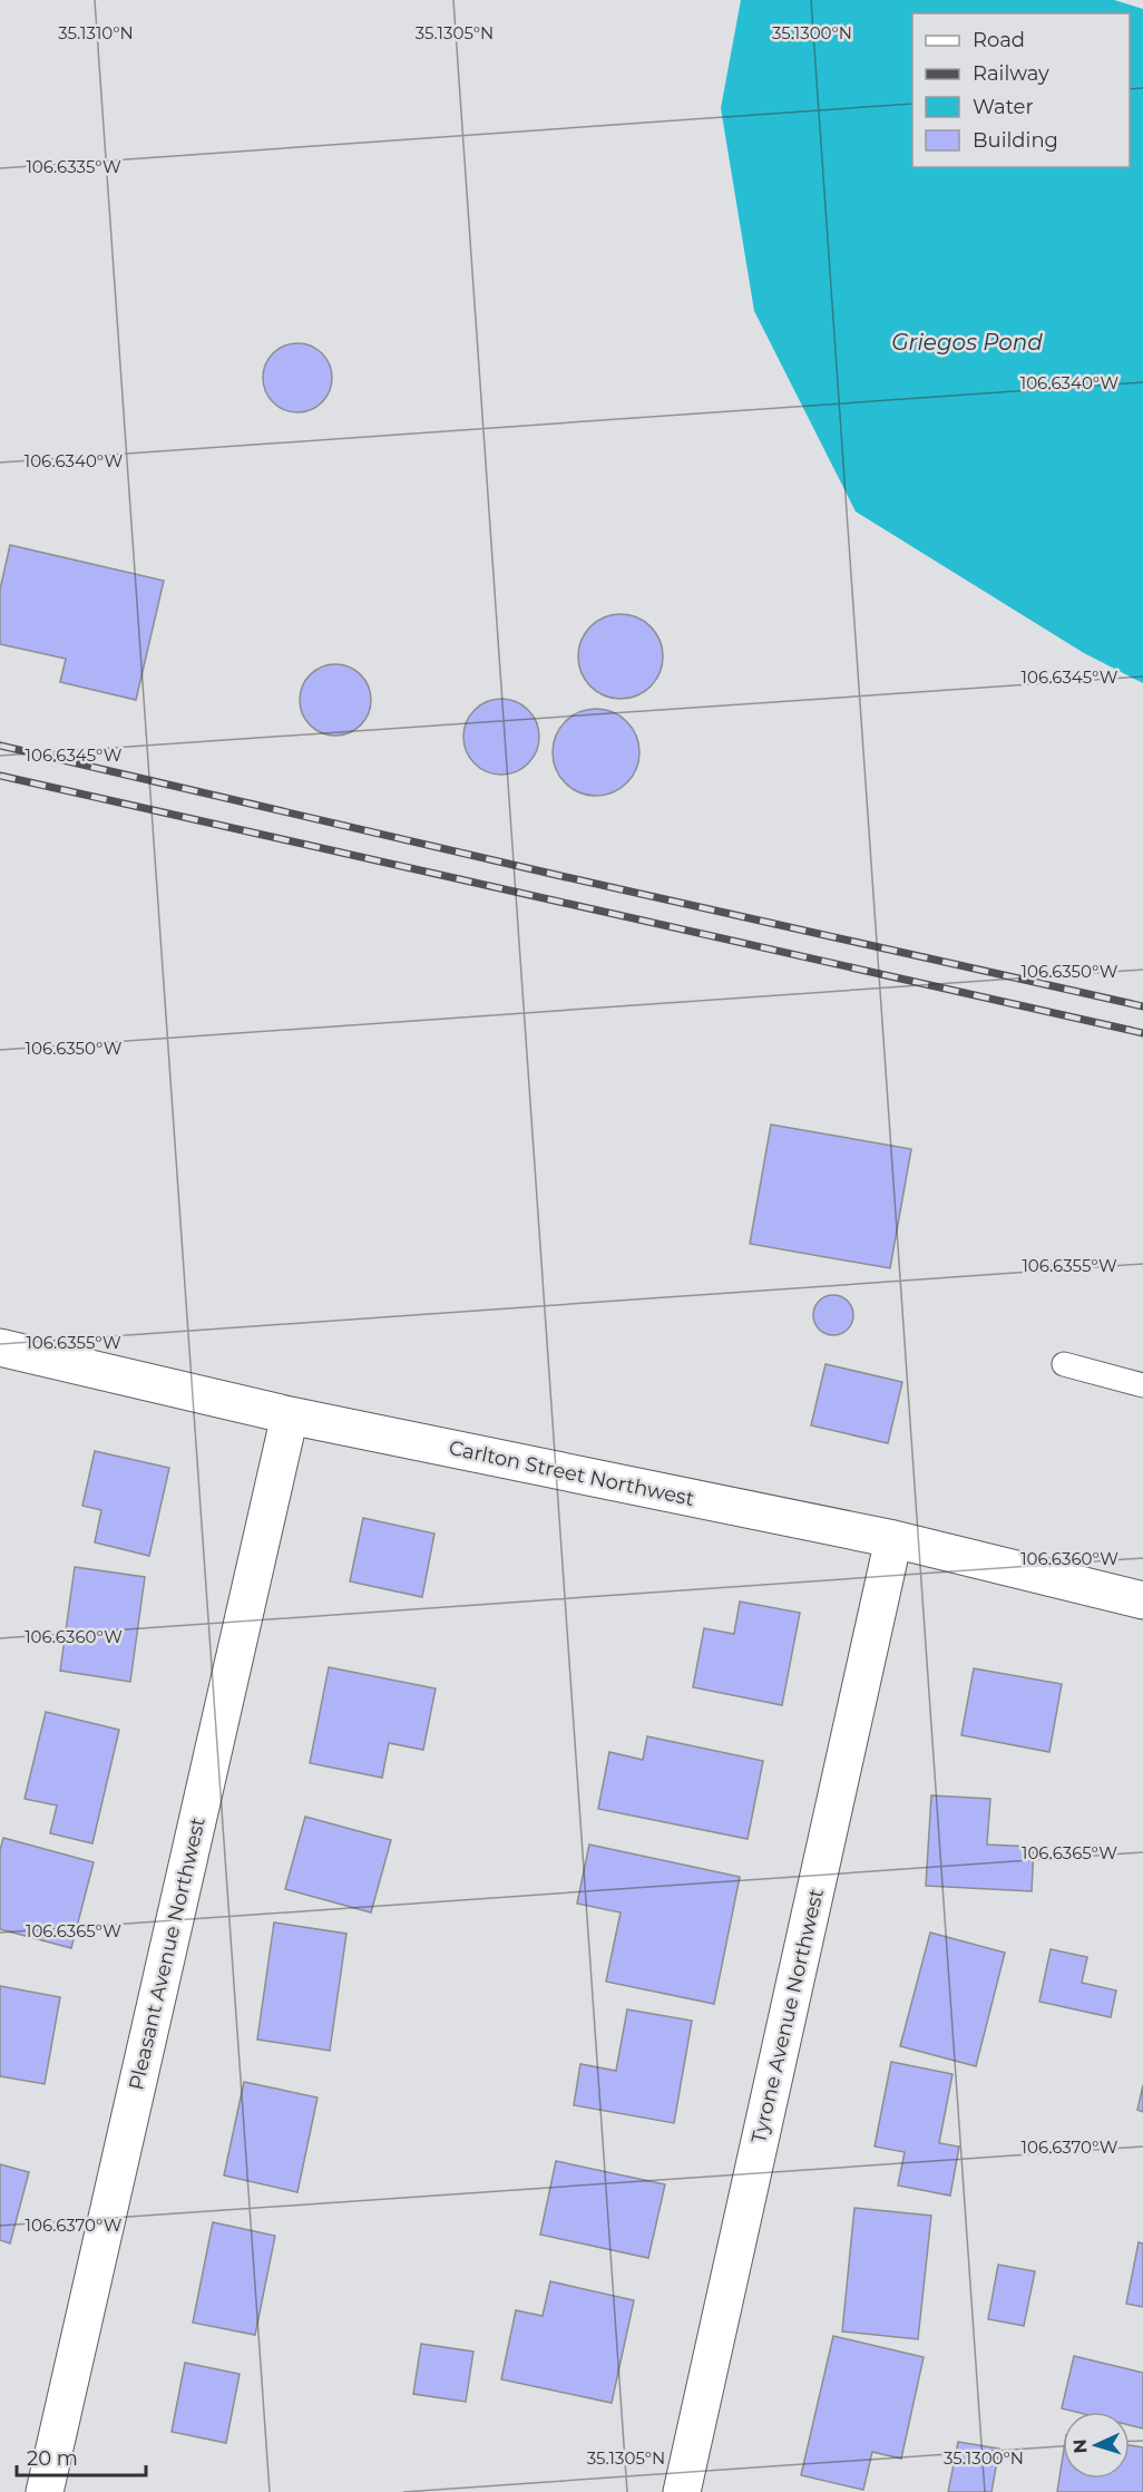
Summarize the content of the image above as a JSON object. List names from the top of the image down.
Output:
{
  "streets": {
    "street": ["Carlton Street Northwest", "Pleasant Avenue Northwest", "Tyrone Avenue Northwest"]
  },
  "crossings": [
    ["Carlton Street Northwest", "Pleasant Avenue Northwest"],
    ["Carlton Street Northwest", "Tyrone Avenue Northwest"]
  ],
  "water": ["Griegos Pond"],
  "legend": [
    "Road",
    "Railway",
    "Water",
    "Building"
  ],
  "scale_bar": "20 m",
  "north": "left",
  "coordinates": [
    "35.1310°N",
    "35.1305°N",
    "35.1300°N",
    "106.6335°W",
    "106.6340°W",
    "106.6345°W",
    "106.6350°W",
    "106.6355°W",
    "106.6360°W",
    "106.6365°W",
    "106.6370°W"
  ]
}
